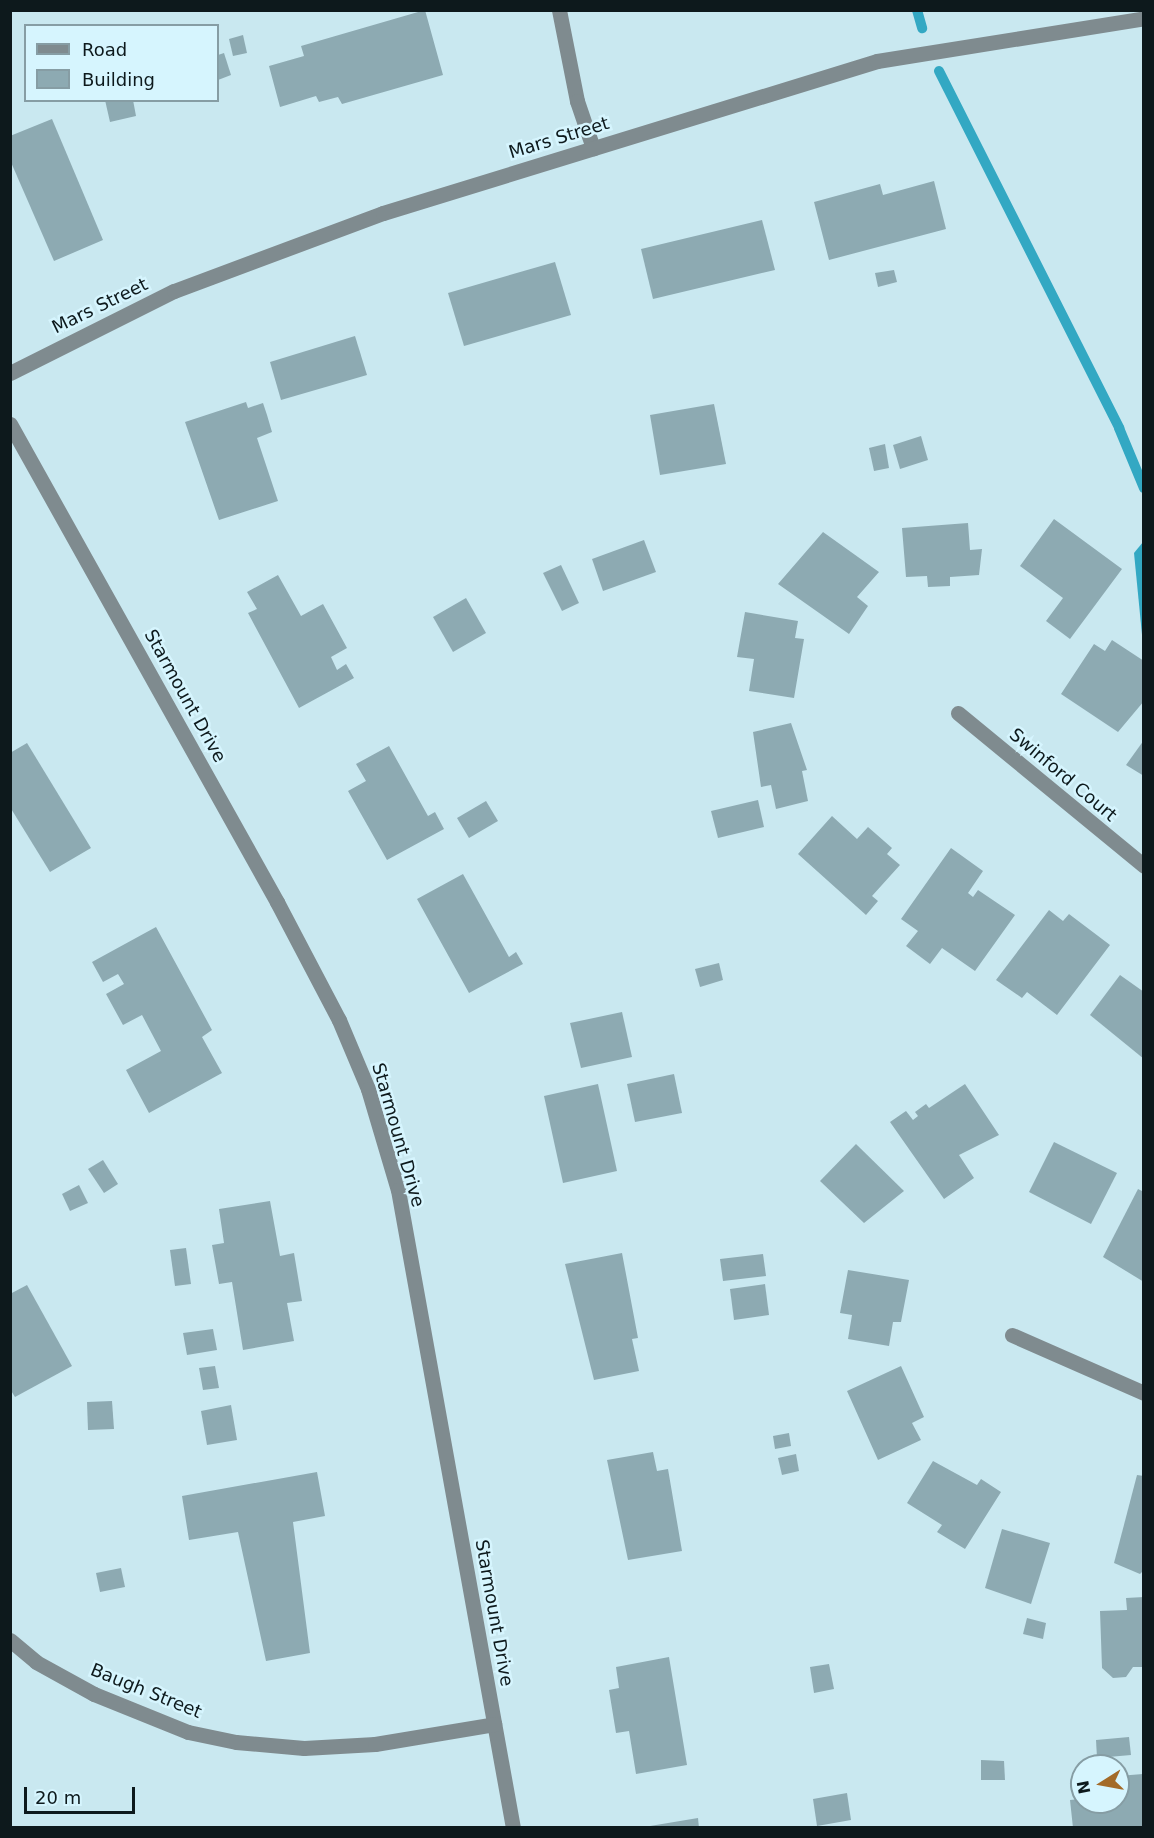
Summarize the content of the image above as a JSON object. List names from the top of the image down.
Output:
{
  "streets": {
    "street": [
      "Mars Street",
      "Starmount Drive",
      "Swinford Court",
      "Baugh Street"
    ]
  },
  "crossings": [
    ["Starmount Drive", "Baugh Street"]
  ],
  "legend": ["Road", "Building"],
  "scale_bar": "20 m",
  "north": "left"
}
